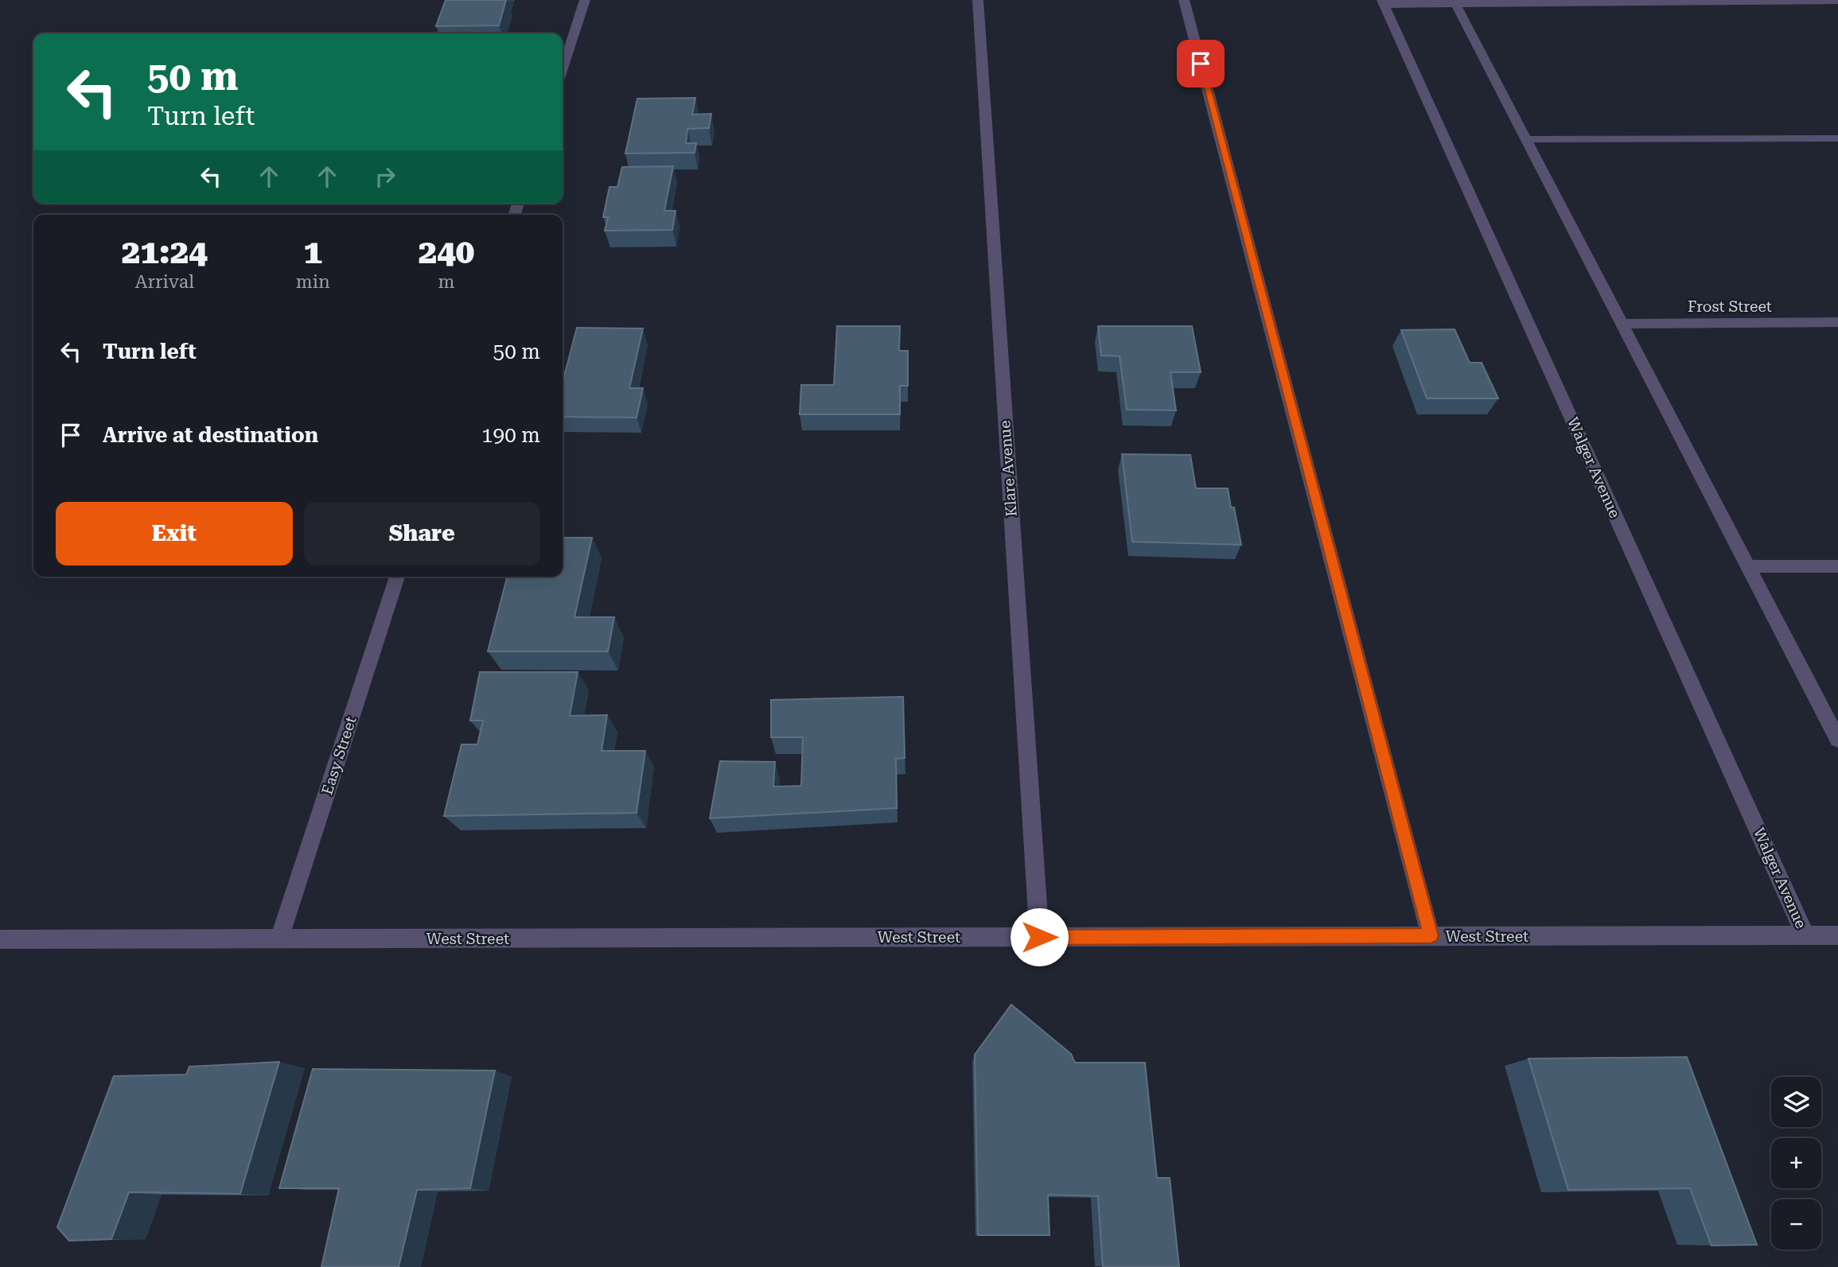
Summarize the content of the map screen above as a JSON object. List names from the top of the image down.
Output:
{
  "streets": {
    "street": [
      "Frost Street",
      "Walger Avenue",
      "Klare Avenue",
      "Easy Street",
      "West Street"
    ]
  },
  "crossings": [
    ["Walger Avenue", "West Street"],
    ["Klare Avenue", "West Street"],
    ["Easy Street", "West Street"]
  ],
  "page": {
    "turn": ["50 m", "Turn left"],
    "eta": [
      "21:24",
      "Arrival",
      "1",
      "min",
      "240",
      "m"
    ],
    "list": [
      {
        "name": "Turn left",
        "value": "50 m"
      },
      {
        "name": "Arrive at destination",
        "value": "190 m"
      }
    ],
    "buttons": ["Exit", "Share"],
    "map_buttons": ["+", "−"]
  }
}
